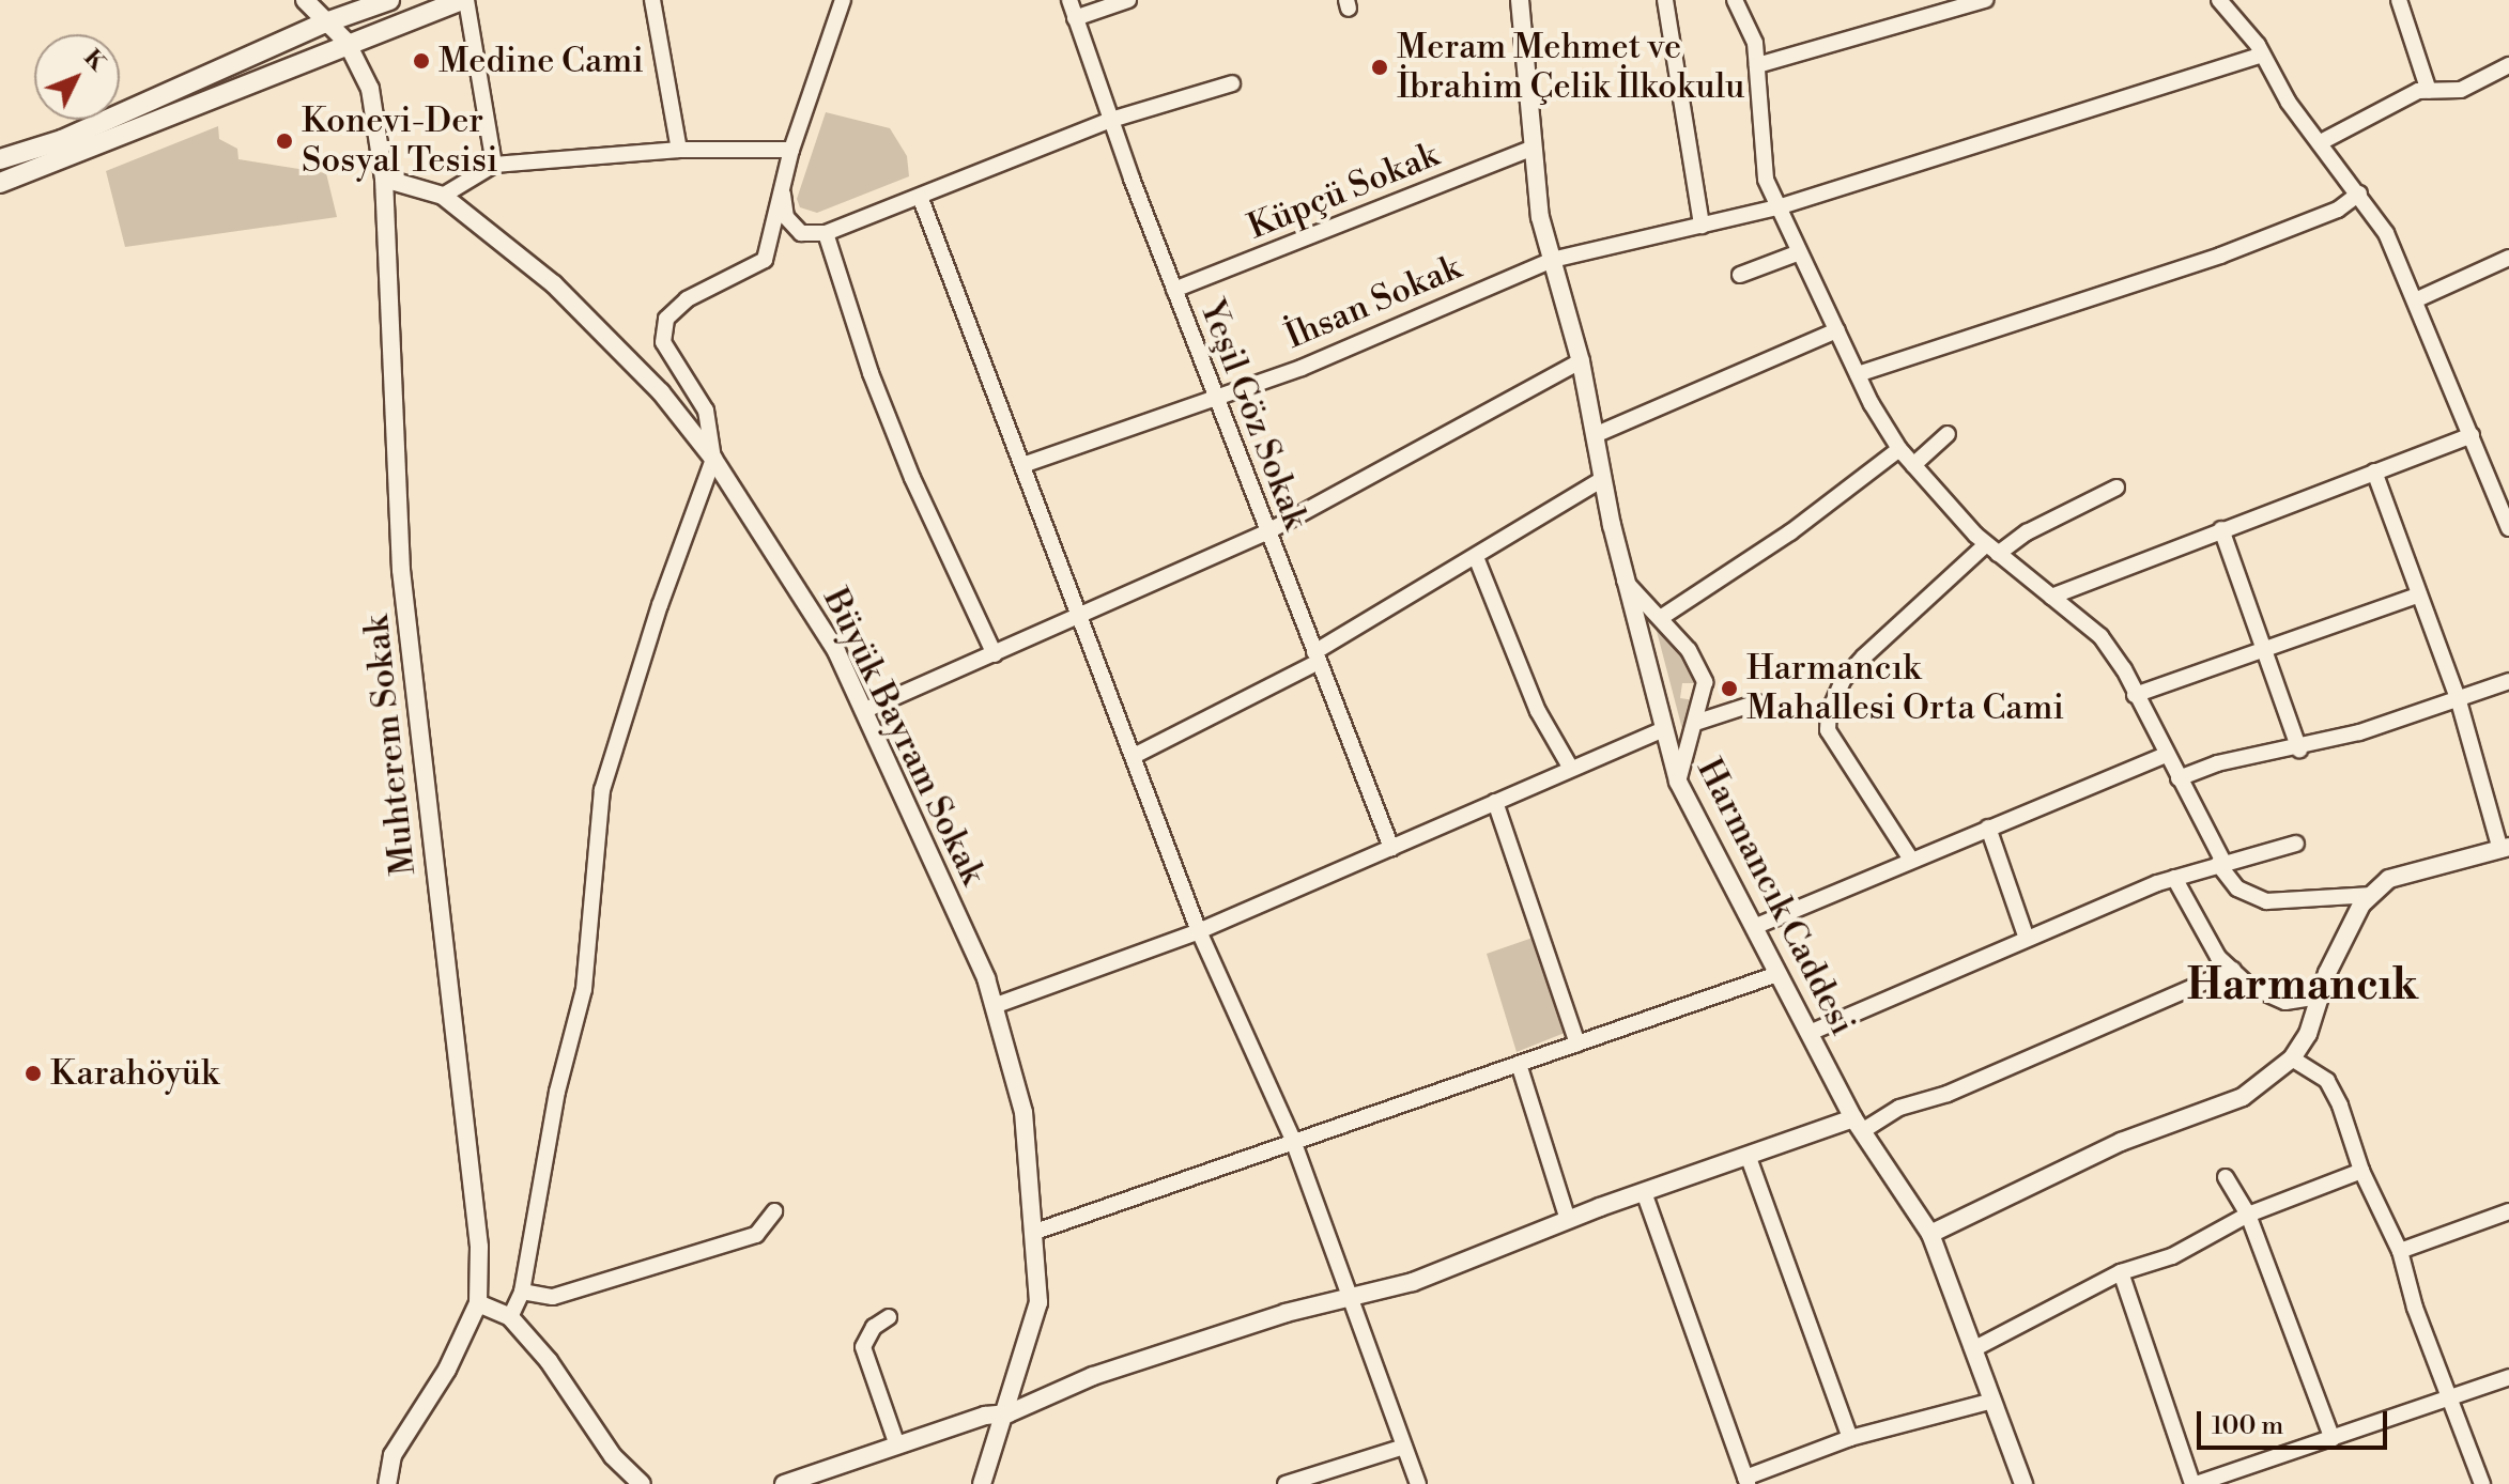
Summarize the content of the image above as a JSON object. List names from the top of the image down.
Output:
{
  "streets": {
    "street": [
      "Küpçü Sokak",
      "İhsan Sokak",
      "Yeşil Göz Sokak",
      "Büyük Bayram Sokak",
      "Muhterem Sokak",
      "Harmancık Caddesi"
    ]
  },
  "crossings": [
    ["Küpçü Sokak", "Yeşil Göz Sokak"],
    ["Küpçü Sokak", "Harmancık Caddesi"],
    ["İhsan Sokak", "Yeşil Göz Sokak"],
    ["İhsan Sokak", "Harmancık Caddesi"],
    ["Büyük Bayram Sokak", "Muhterem Sokak"]
  ],
  "districts": ["Harmancık"],
  "places": [
    "Medine Cami",
    "Meram Mehmet ve İbrahim Çelik İlkokulu",
    "Konevi-Der Sosyal Tesisi",
    "Harmancık Mahallesi Orta Cami",
    "Karahöyük"
  ],
  "scale_bar": "100 m",
  "north": "top right"
}
